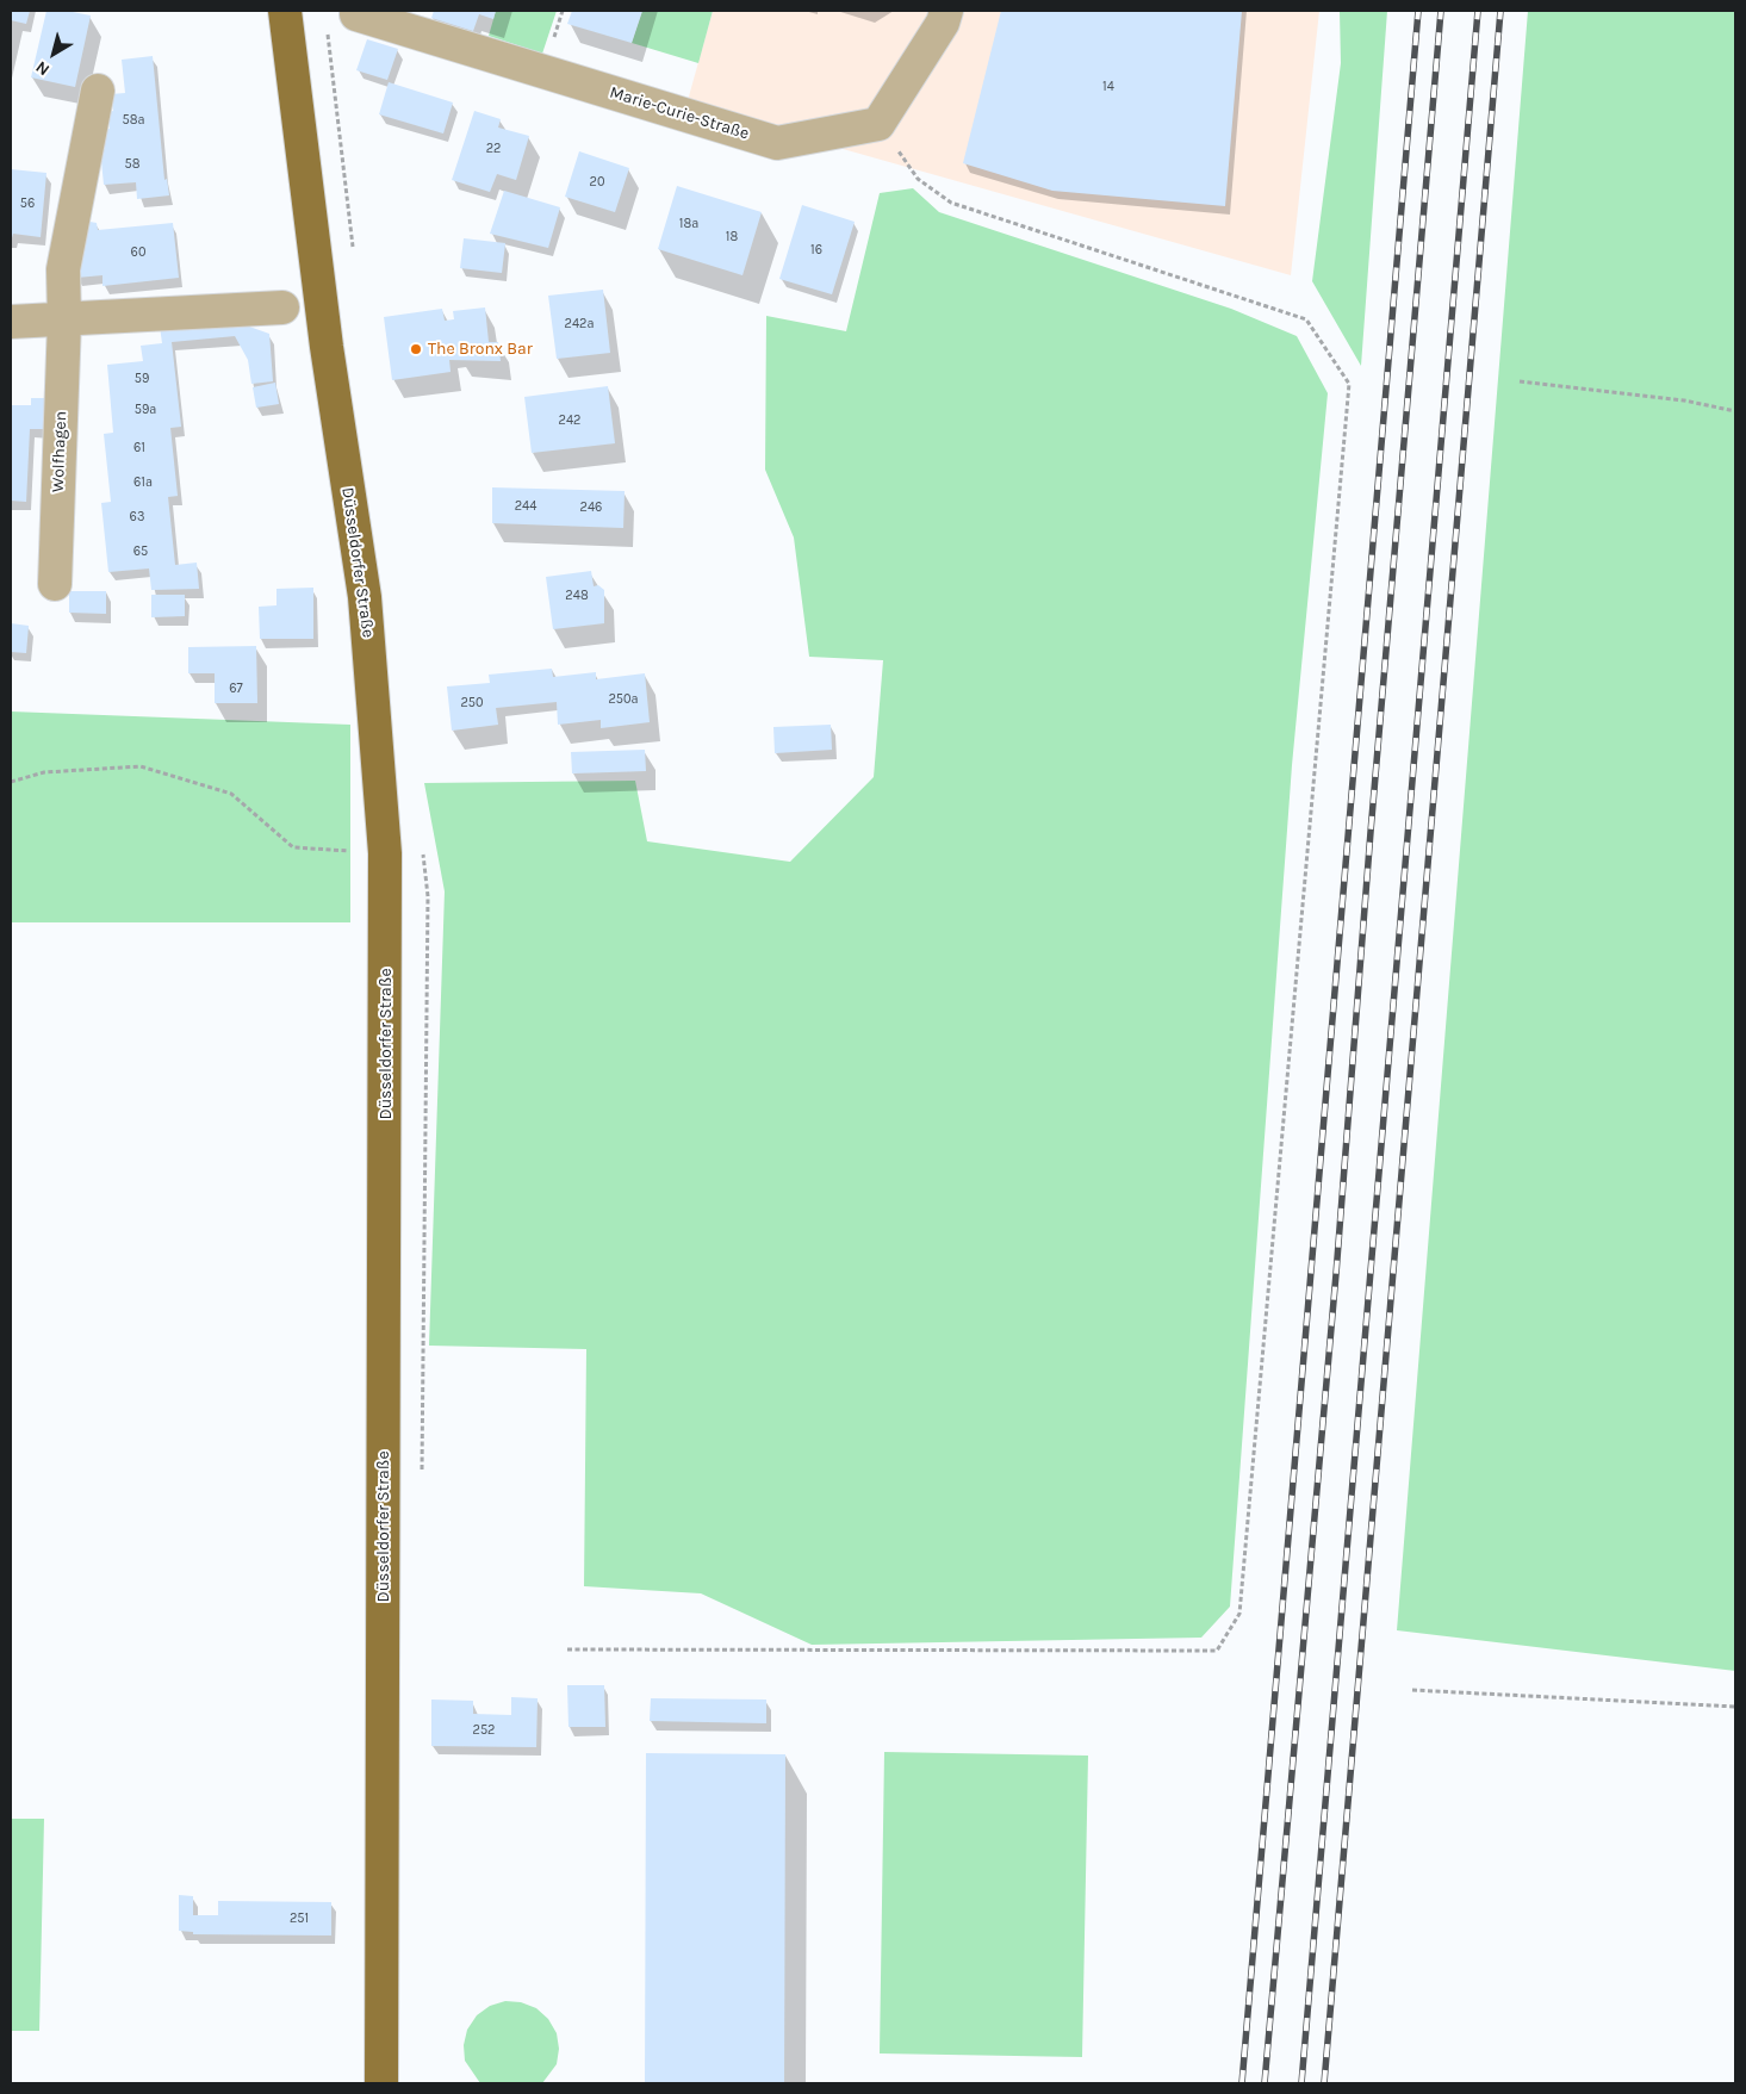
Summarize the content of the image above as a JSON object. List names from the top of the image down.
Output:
{
  "streets": {
    "main road": ["Düsseldorfer Straße"],
    "street": ["Marie-Curie-Straße", "Wolfhagen"]
  },
  "places": ["The Bronx Bar"],
  "house_numbers": [
    "14",
    "58a",
    "22",
    "58",
    "20",
    "56",
    "18a",
    "18",
    "16",
    "60",
    "242a",
    "59",
    "59a",
    "242",
    "61",
    "61a",
    "244",
    "246",
    "63",
    "65",
    "248",
    "67",
    "250a",
    "250",
    "252",
    "251"
  ],
  "north": "bottom left"
}
